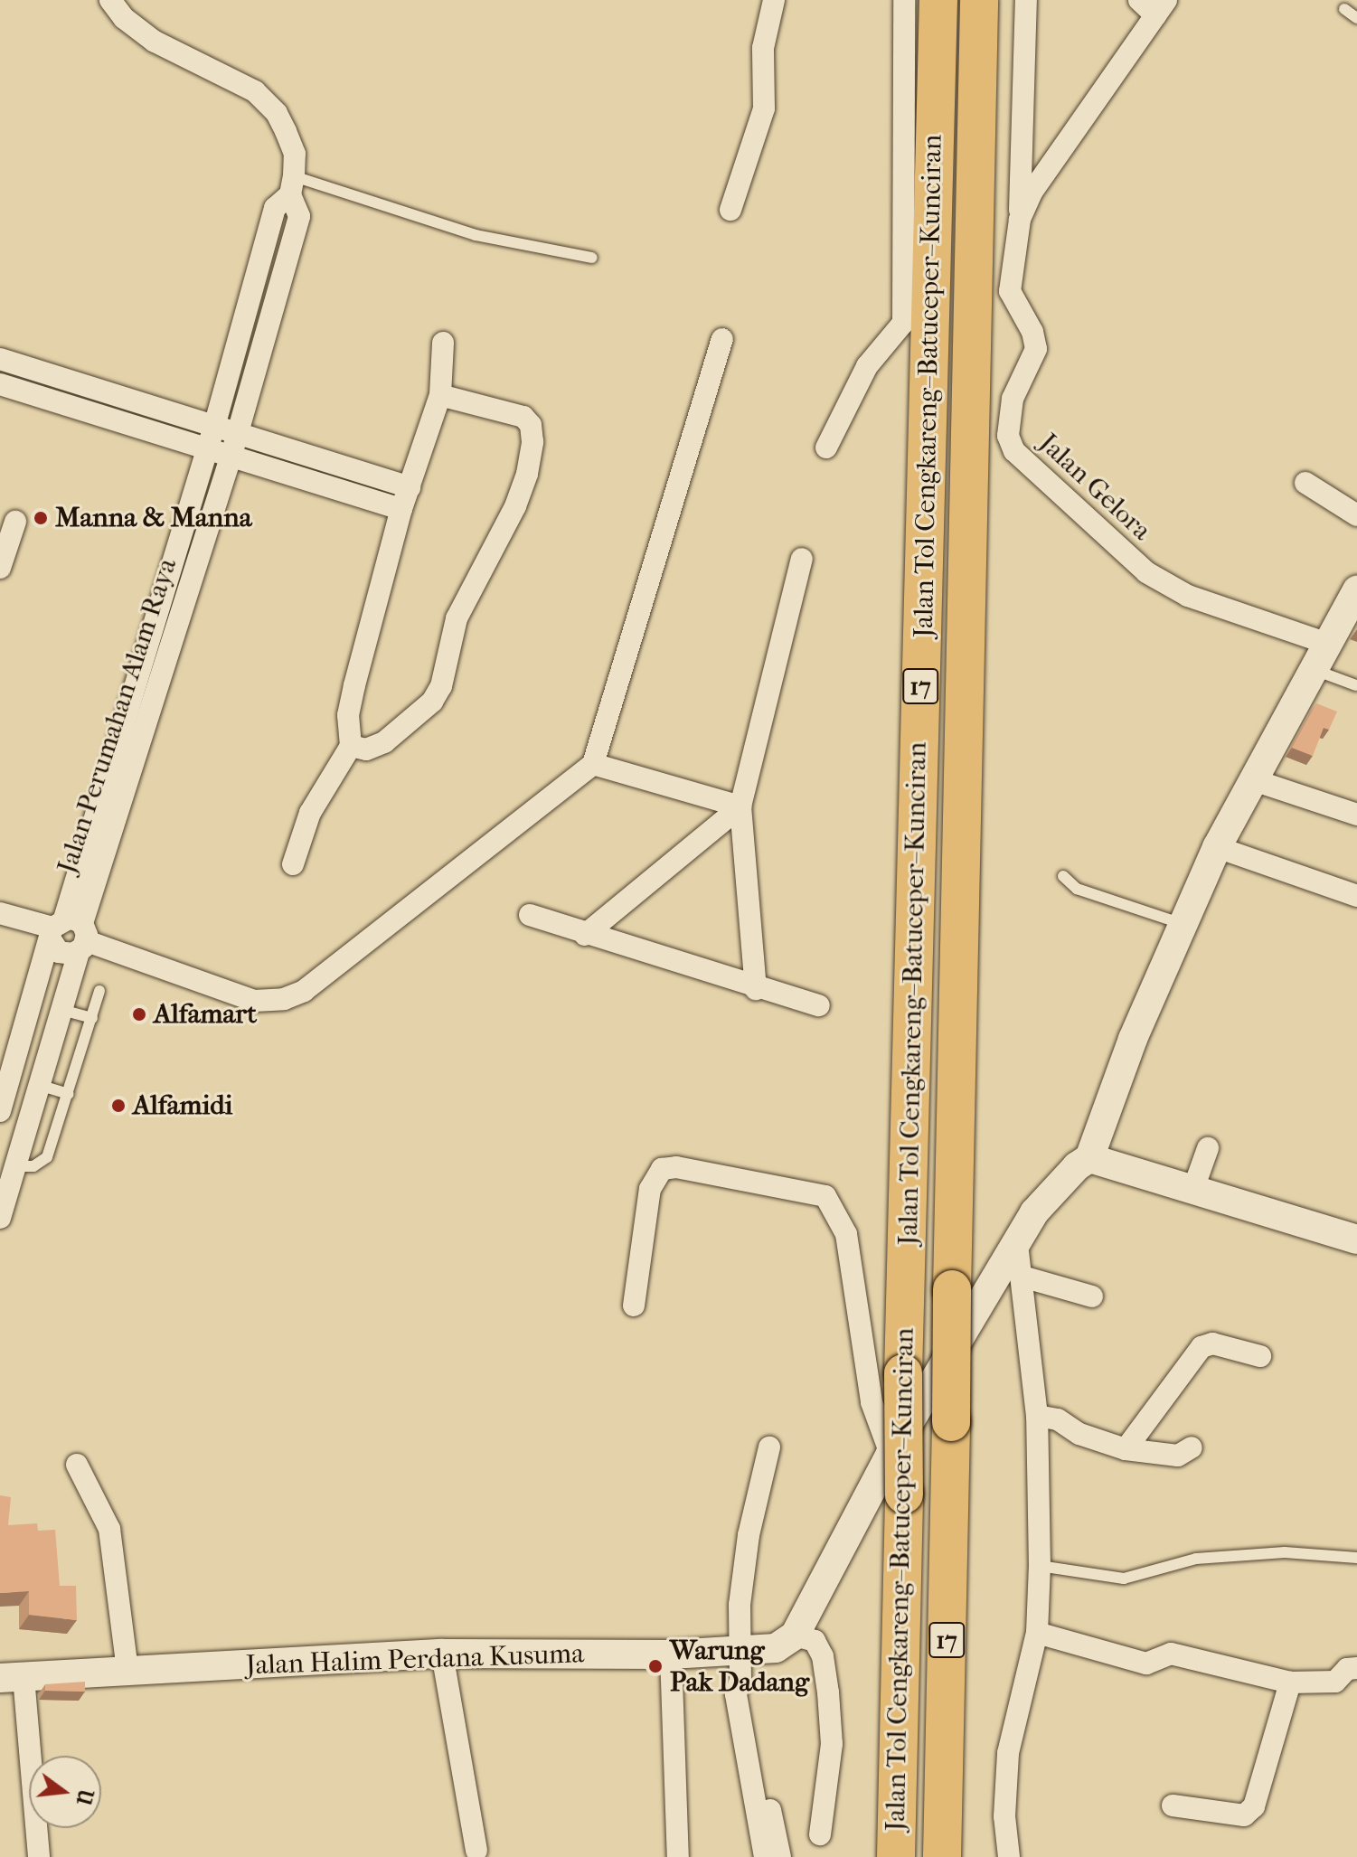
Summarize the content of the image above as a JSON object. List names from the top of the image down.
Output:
{
  "streets": {
    "highway": ["Jalan Tol Cengkareng–Batuceper–Kunciran", "17"],
    "main road": ["Jalan Halim Perdana Kusuma"],
    "street": ["Jalan Gelora", "Jalan Perumahan Alam Raya"]
  },
  "places": [
    "Manna & Manna",
    "Alfamart",
    "Alfamidi",
    "Warung Pak Dadang"
  ],
  "north": "right"
}
